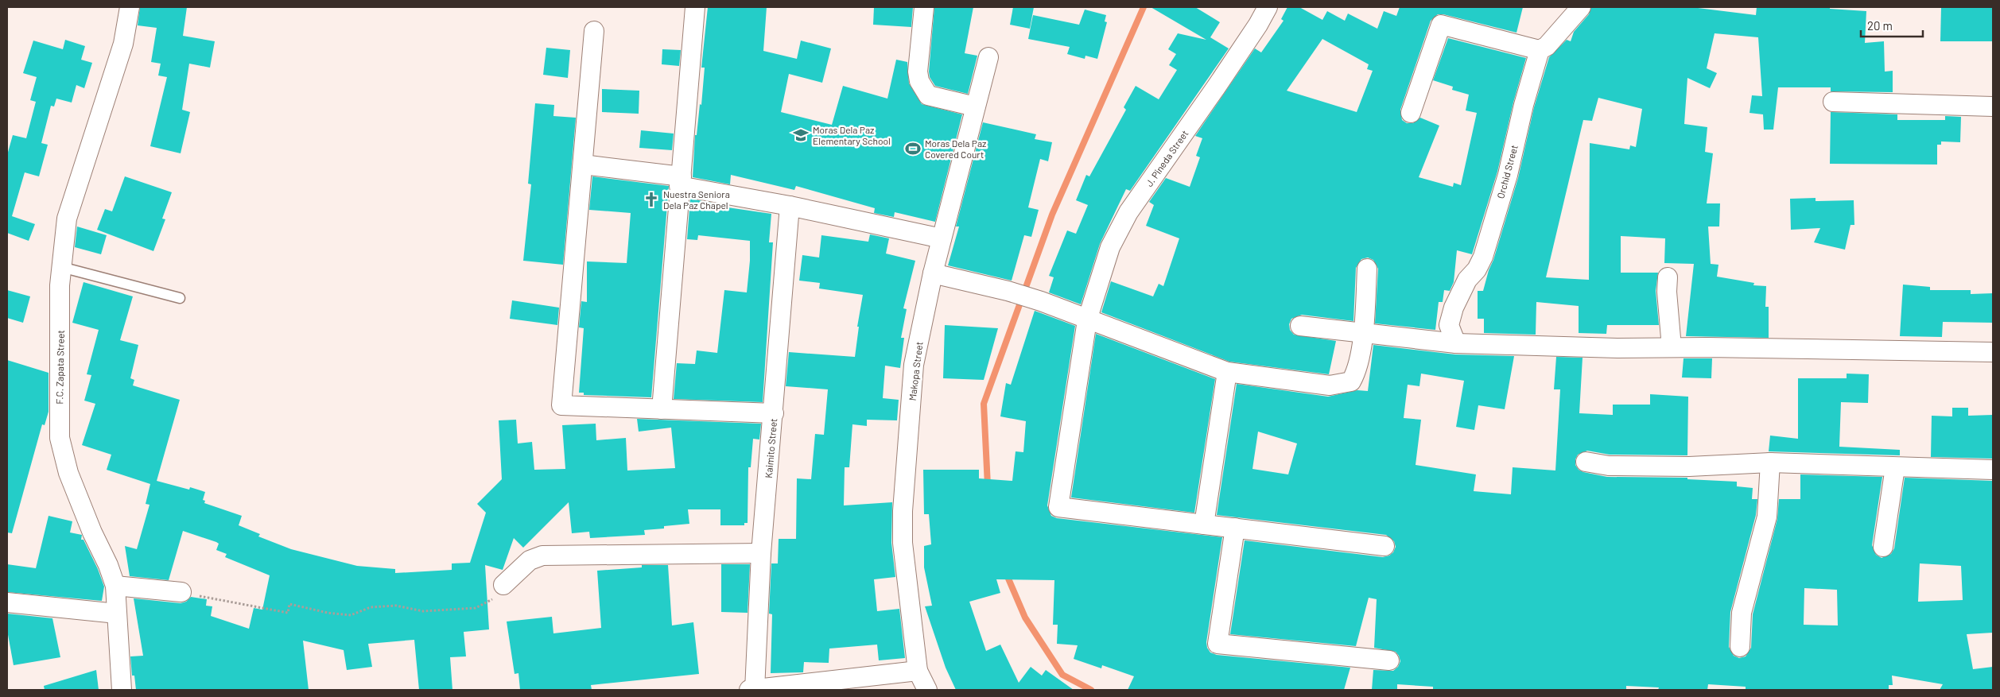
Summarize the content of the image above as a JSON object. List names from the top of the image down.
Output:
{
  "streets": {
    "street": [
      "J. Pineda Street",
      "Orchid Street",
      "F.C. Zapata Street",
      "Makopa Street",
      "Kaimito Street"
    ]
  },
  "places": {
    "school or university": ["Moras Dela Paz Elementary School"],
    "sports": ["Moras Dela Paz Covered Court"],
    "church": ["Nuestra Seniora Dela Paz Chapel"]
  },
  "scale_bar": "20 m"
}
